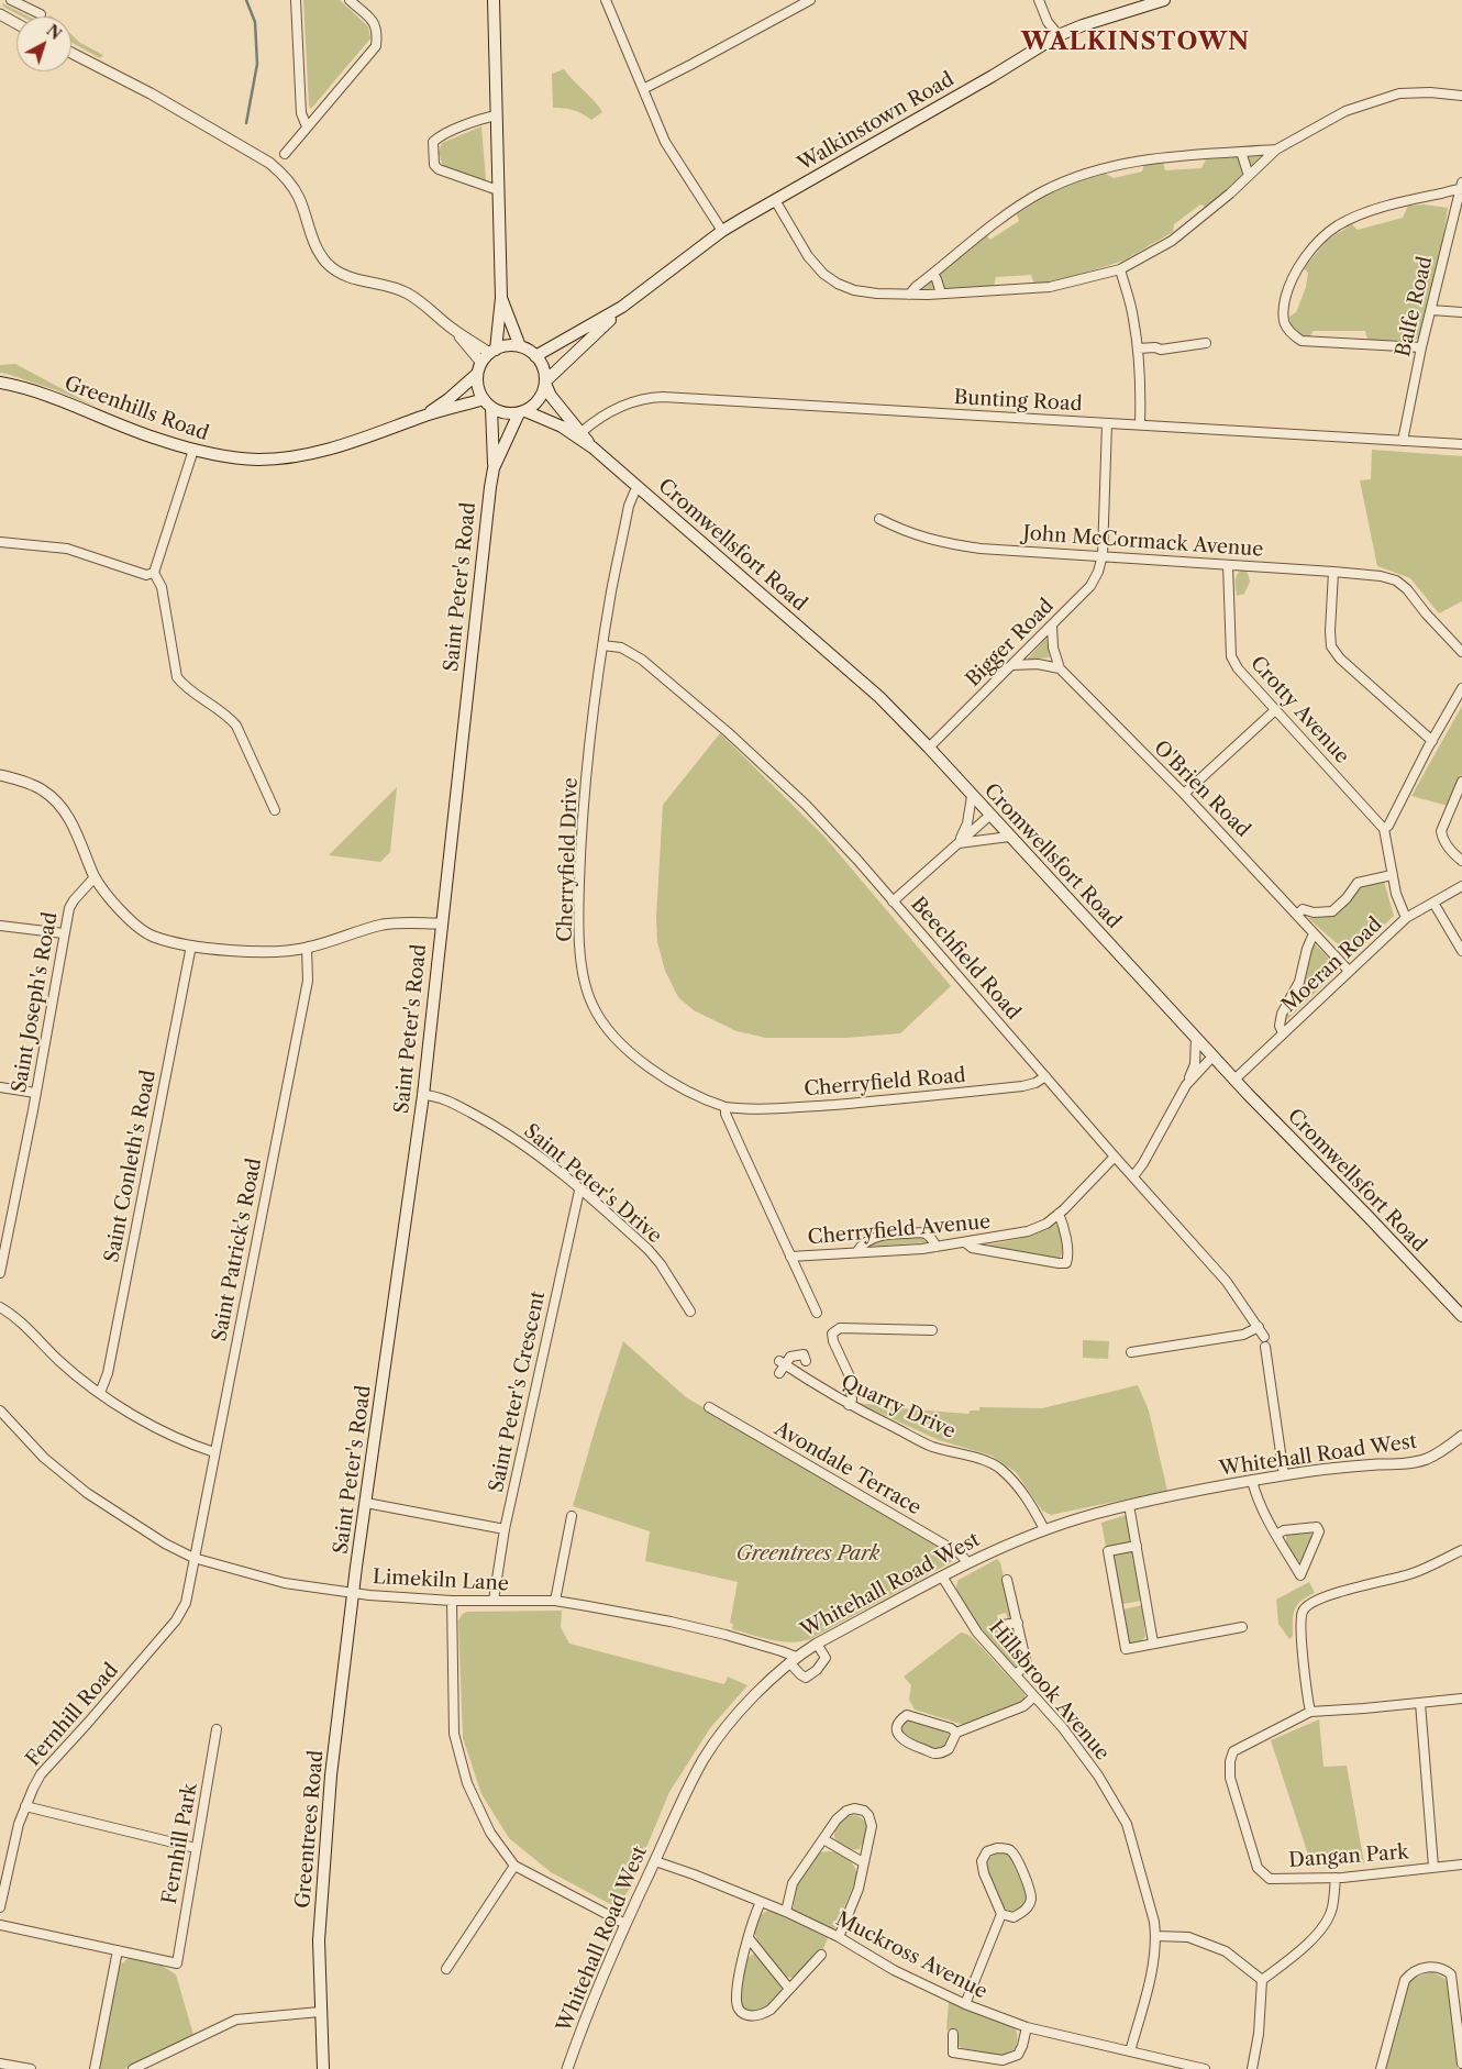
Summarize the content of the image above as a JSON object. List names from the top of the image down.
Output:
{
  "streets": {
    "main road": [
      "Walkinstown Road",
      "Greenhills Road",
      "Cromwellsfort Road",
      "Saint Peter's Road",
      "Greentrees Road"
    ],
    "street": [
      "Balfe Road",
      "Bunting Road",
      "John McCormack Avenue",
      "Bigger Road",
      "Crotty Avenue",
      "O'Brien Road",
      "Cherryfield Drive",
      "Beechfield Road",
      "Moeran Road",
      "Saint Joseph's Road",
      "Cherryfield Road",
      "Saint Conleth's Road",
      "Saint Peter's Drive",
      "Cherryfield Avenue",
      "Saint Patrick's Road",
      "Saint Peter's Crescent",
      "Quarry Drive",
      "Whitehall Road West",
      "Avondale Terrace",
      "Limekiln Lane",
      "Hillsbrook Avenue",
      "Fernhill Road",
      "Fernhill Park",
      "Dangan Park",
      "Muckross Avenue"
    ]
  },
  "crossings": [
    ["Walkinstown Road", "Greenhills Road"],
    ["Walkinstown Road", "Cromwellsfort Road"],
    ["Walkinstown Road", "Saint Peter's Road"],
    ["Balfe Road", "Bunting Road"],
    ["Bunting Road", "Cromwellsfort Road"],
    ["Bunting Road", "Bigger Road"],
    ["Greenhills Road", "Cromwellsfort Road"],
    ["Greenhills Road", "Saint Peter's Road"],
    ["John McCormack Avenue", "Bigger Road"],
    ["John McCormack Avenue", "Crotty Avenue"],
    ["Cromwellsfort Road", "Saint Peter's Road"],
    ["Cromwellsfort Road", "Bigger Road"],
    ["Cromwellsfort Road", "Cherryfield Drive"],
    ["Cromwellsfort Road", "Moeran Road"],
    ["Saint Peter's Road", "Saint Peter's Drive"],
    ["Saint Peter's Road", "Limekiln Lane"],
    ["Saint Peter's Road", "Greentrees Road"],
    ["O'Brien Road", "Moeran Road"],
    ["Cherryfield Drive", "Beechfield Road"],
    ["Cherryfield Drive", "Cherryfield Road"],
    ["Beechfield Road", "Cherryfield Road"],
    ["Beechfield Road", "Cherryfield Avenue"],
    ["Saint Peter's Drive", "Saint Peter's Crescent"],
    ["Saint Patrick's Road", "Limekiln Lane"],
    ["Saint Patrick's Road", "Fernhill Road"],
    ["Saint Peter's Crescent", "Limekiln Lane"],
    ["Quarry Drive", "Whitehall Road West"],
    ["Whitehall Road West", "Avondale Terrace"],
    ["Whitehall Road West", "Limekiln Lane"],
    ["Whitehall Road West", "Hillsbrook Avenue"],
    ["Whitehall Road West", "Muckross Avenue"],
    ["Limekiln Lane", "Fernhill Road"],
    ["Limekiln Lane", "Greentrees Road"],
    ["Hillsbrook Avenue", "Muckross Avenue"]
  ],
  "districts": ["WALKINSTOWN"],
  "parks": ["Greentrees Park"],
  "north": "top right"
}
